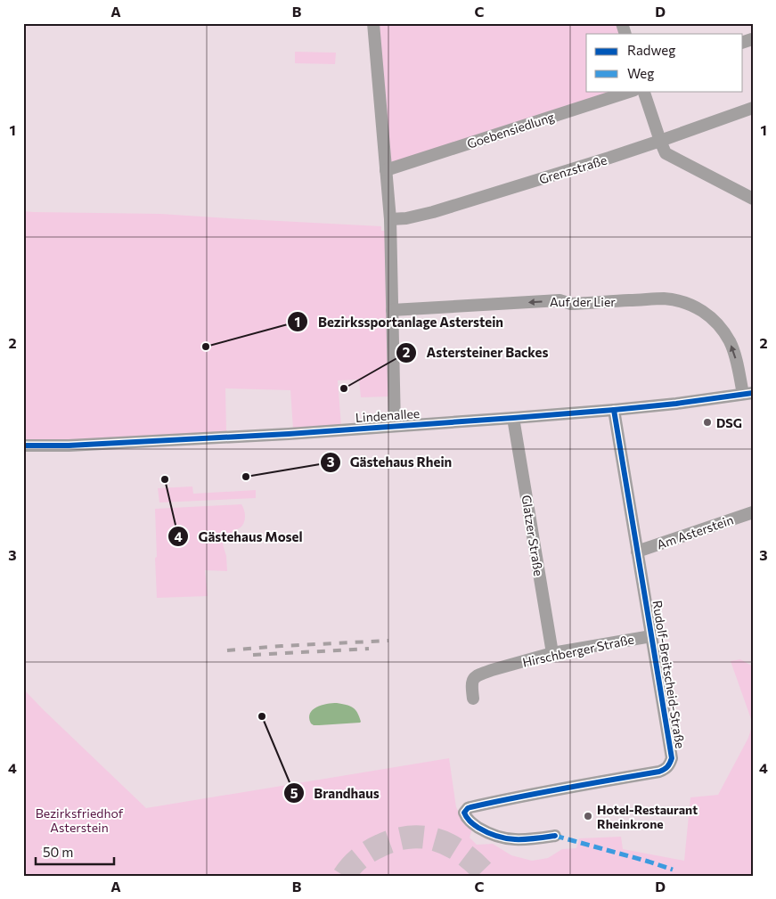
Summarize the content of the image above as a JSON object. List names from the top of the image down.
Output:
{
  "streets": {
    "street": [
      "Goebensiedlung",
      "Grenzstraße",
      "Auf der Lier",
      "Lindenallee",
      "Am Asterstein",
      "Glatzer Straße",
      "Hirschberger Straße",
      "Rudolf-Breitscheid-Straße"
    ]
  },
  "crossings": [
    ["Auf der Lier", "Lindenallee"],
    ["Lindenallee", "Glatzer Straße"],
    ["Lindenallee", "Rudolf-Breitscheid-Straße"],
    ["Am Asterstein", "Rudolf-Breitscheid-Straße"],
    ["Glatzer Straße", "Hirschberger Straße"],
    ["Hirschberger Straße", "Rudolf-Breitscheid-Straße"]
  ],
  "one_way": ["Auf der Lier"],
  "parks": ["Bezirksfriedhof Asterstein"],
  "places": [
    "Bezirkssportanlage Asterstein",
    "Astersteiner Backes",
    "DSG",
    "Gästehaus Rhein",
    "Gästehaus Mosel",
    "Brandhaus",
    "Hotel-Restaurant Rheinkrone"
  ],
  "legend": ["Radweg", "Weg"],
  "scale_bar": "50 m",
  "grid": {
    "columns": [
      "A",
      "B",
      "C",
      "D"
    ],
    "rows": [
      "1",
      "2",
      "3",
      "4"
    ]
  }
}
